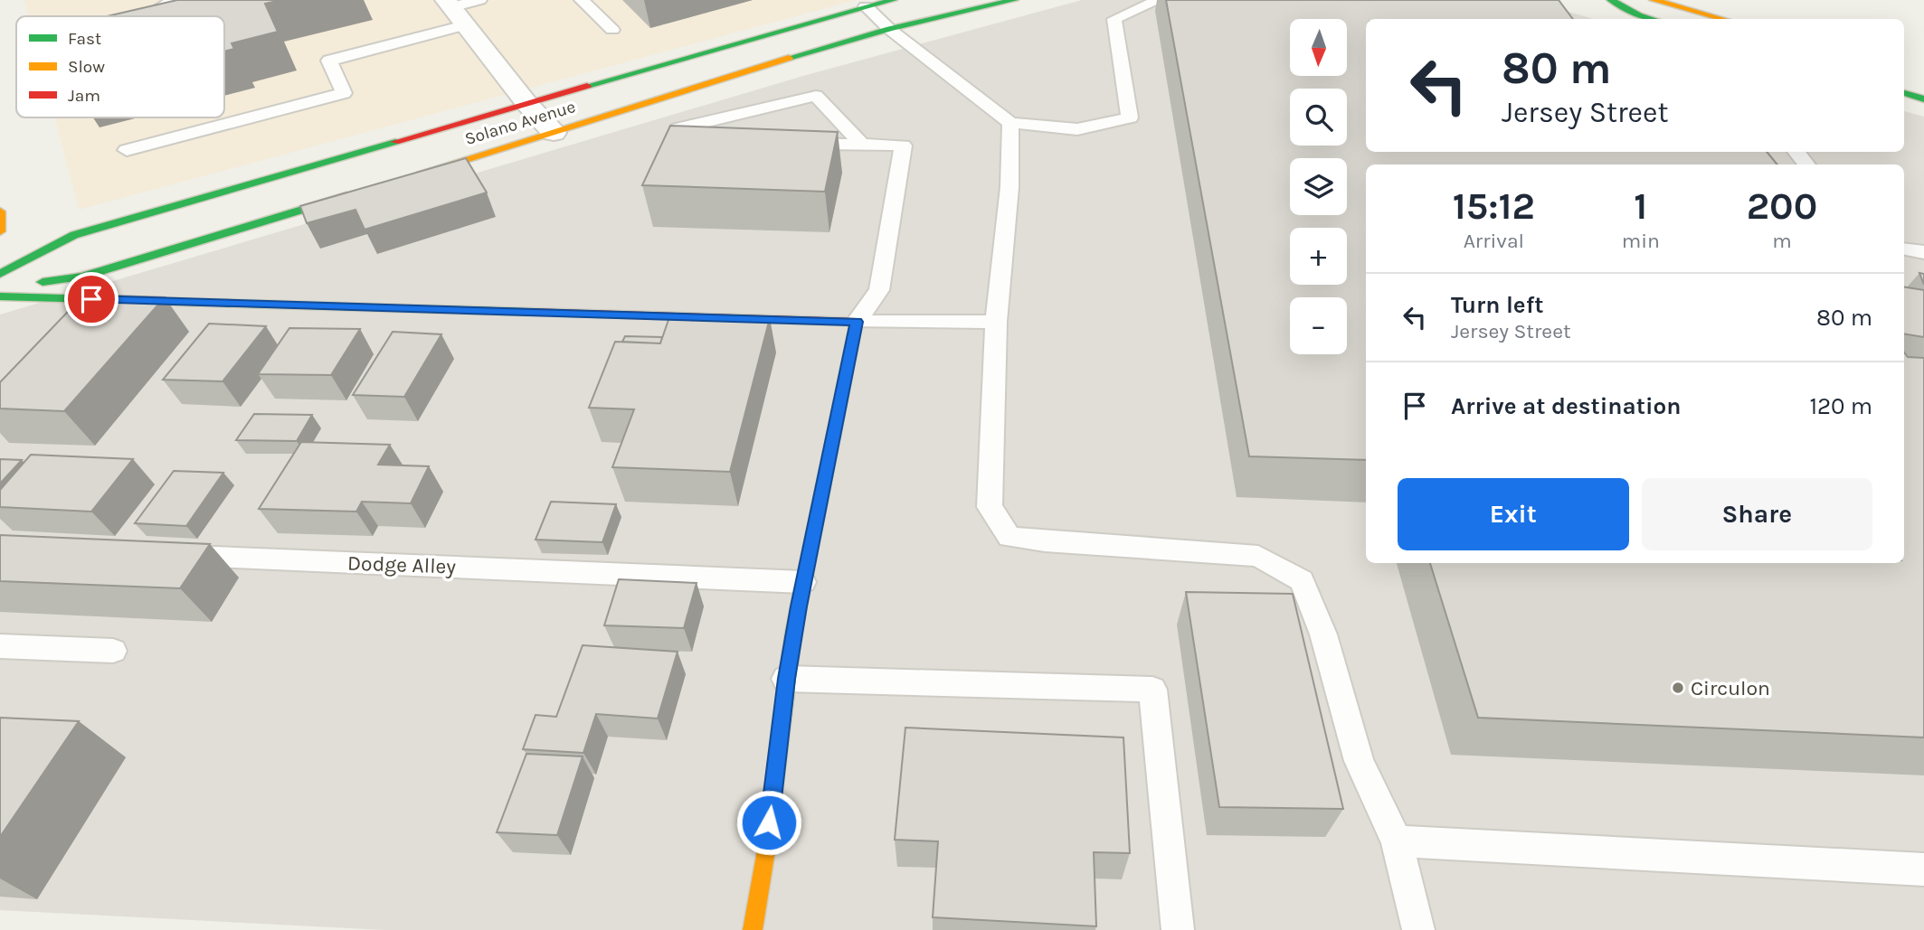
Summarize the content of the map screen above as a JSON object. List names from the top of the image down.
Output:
{
  "streets": {
    "main road": ["Solano Avenue"],
    "lane": ["Dodge Alley"]
  },
  "places": ["Circulon"],
  "legend": ["Fast", "Slow", "Jam"],
  "north": "bottom",
  "page": {
    "map_buttons": ["+", "−"],
    "turn": ["80 m", "Jersey Street"],
    "eta": [
      "15:12",
      "Arrival",
      "1",
      "min",
      "200",
      "m"
    ],
    "list": [
      {
        "name": "Turn left",
        "note": "Jersey Street",
        "value": "80 m"
      },
      {
        "name": "Arrive at destination",
        "value": "120 m"
      }
    ],
    "buttons": ["Exit", "Share"]
  }
}
